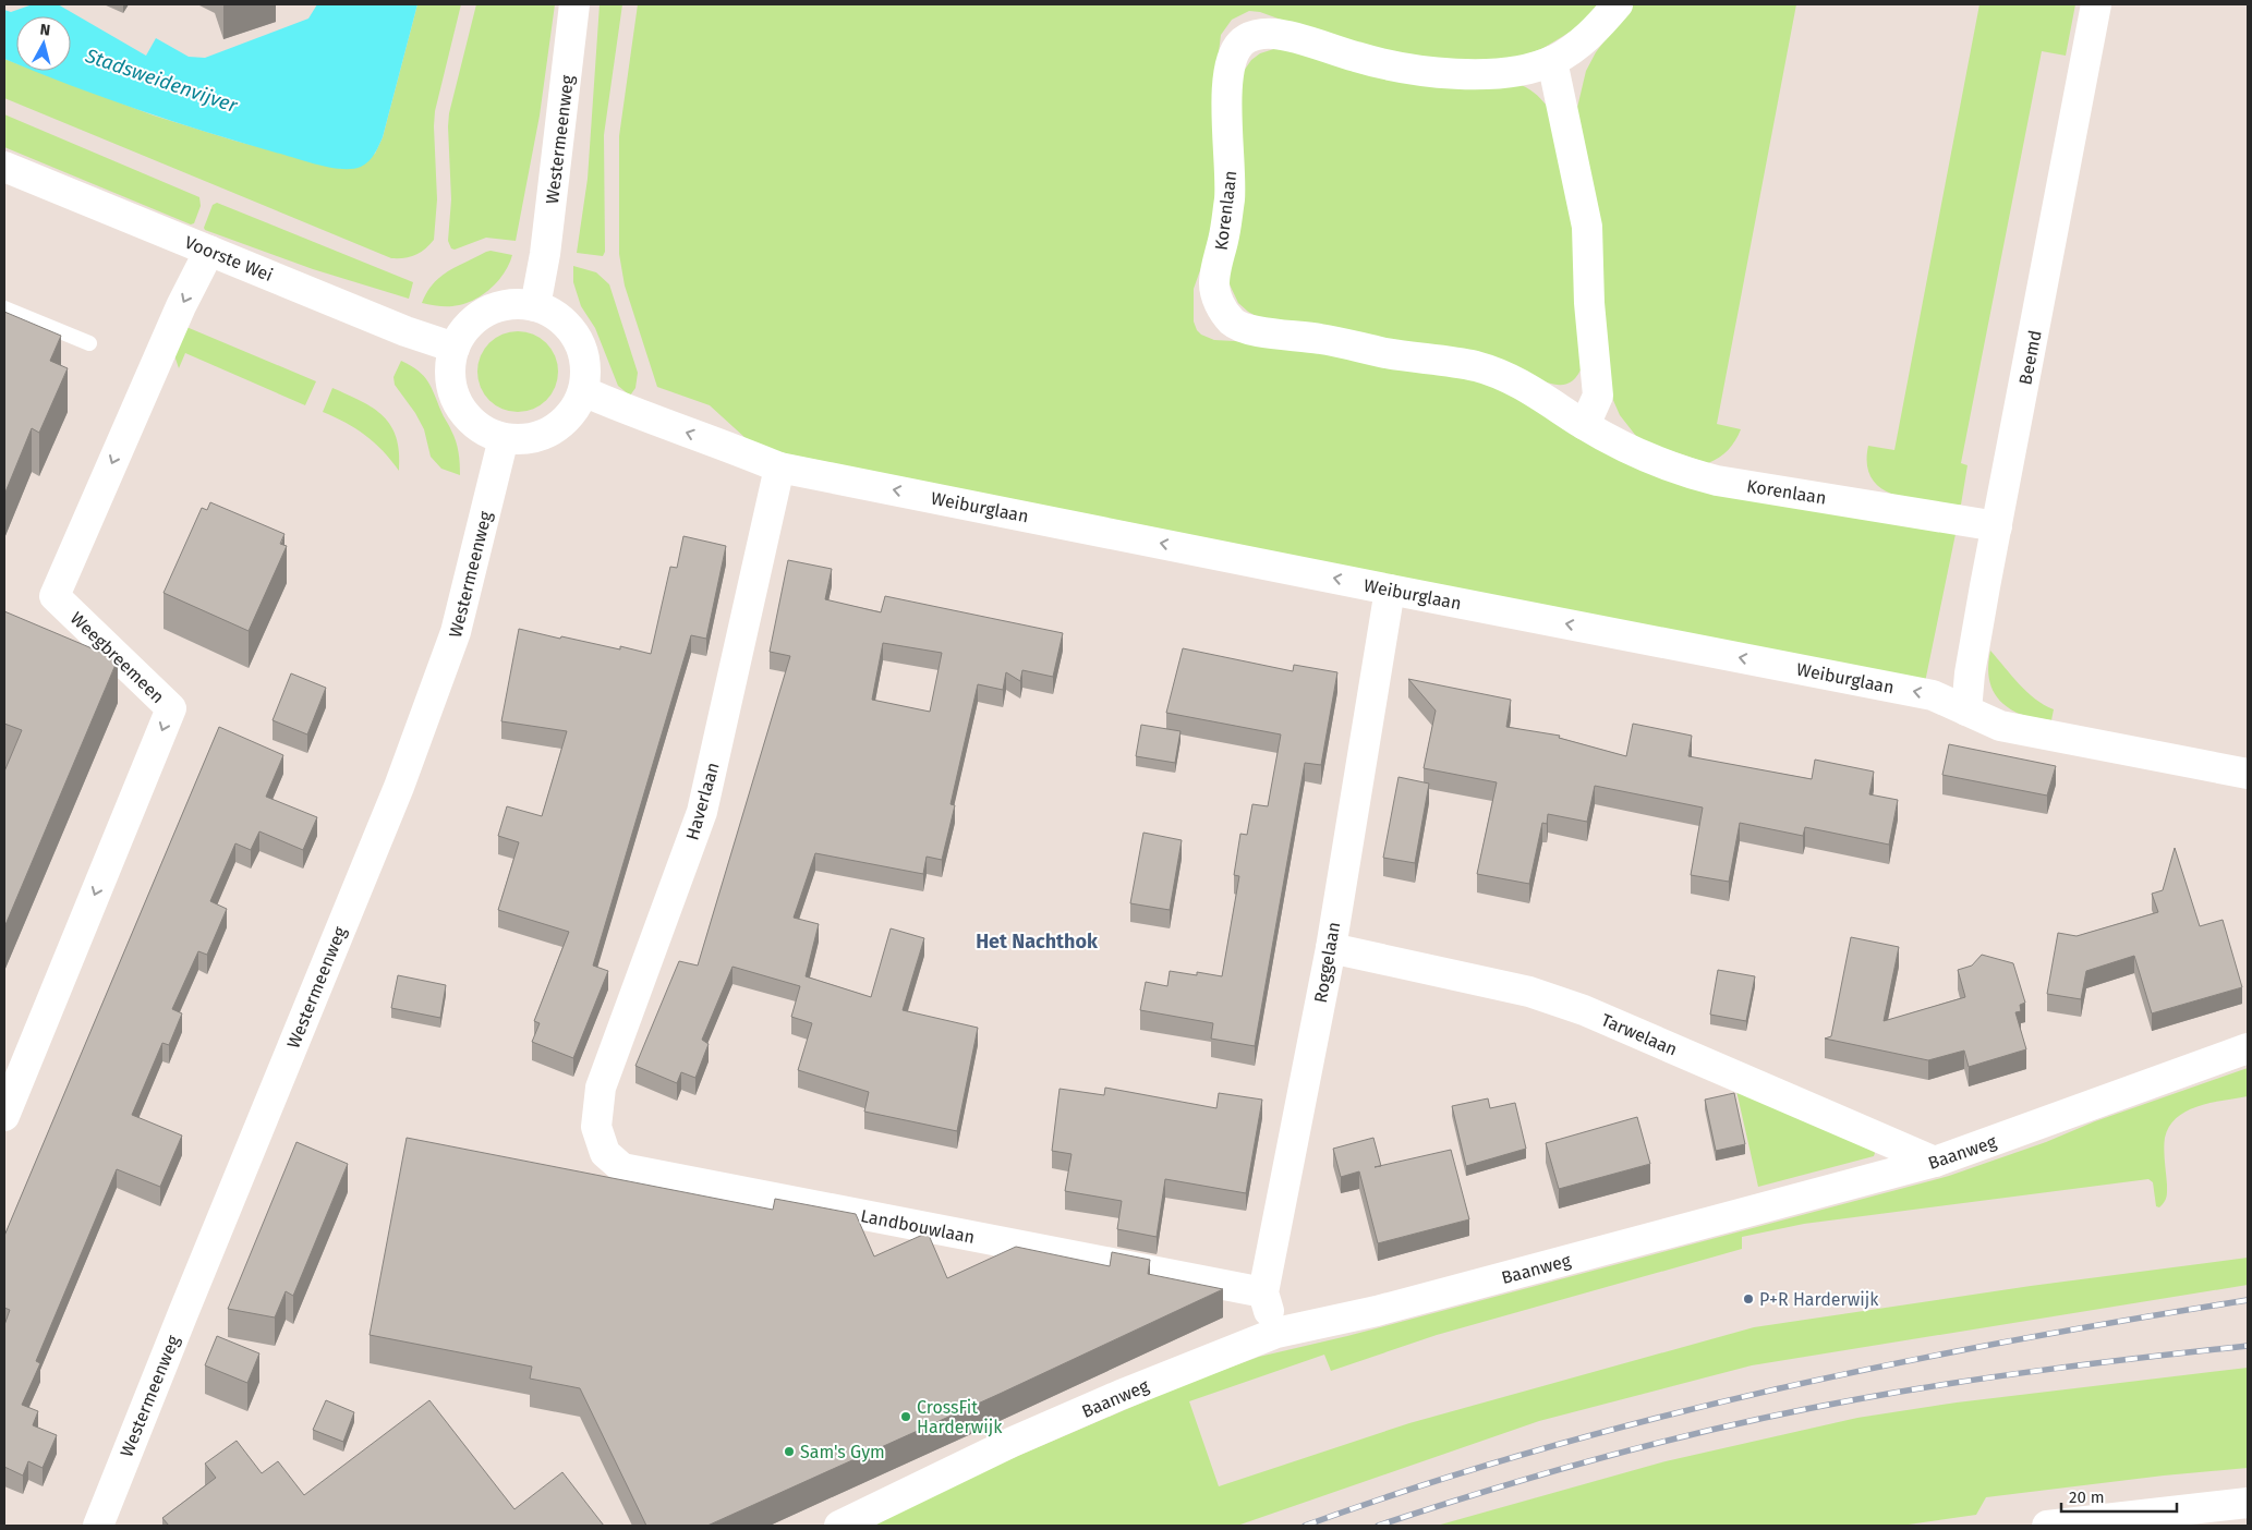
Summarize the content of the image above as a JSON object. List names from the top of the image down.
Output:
{
  "streets": {
    "street": [
      "Westermeenweg",
      "Korenlaan",
      "Voorste Wei",
      "Beemd",
      "Weiburglaan",
      "Weegbreemeen",
      "Haverlaan",
      "Roggelaan",
      "Tarwelaan",
      "Baanweg",
      "Landbouwlaan"
    ]
  },
  "crossings": [
    ["Westermeenweg", "Voorste Wei"],
    ["Westermeenweg", "Weiburglaan"],
    ["Korenlaan", "Beemd"],
    ["Voorste Wei", "Weiburglaan"],
    ["Voorste Wei", "Weegbreemeen"],
    ["Beemd", "Weiburglaan"],
    ["Weiburglaan", "Haverlaan"],
    ["Weiburglaan", "Roggelaan"],
    ["Haverlaan", "Landbouwlaan"],
    ["Roggelaan", "Tarwelaan"],
    ["Roggelaan", "Baanweg"],
    ["Roggelaan", "Landbouwlaan"],
    ["Tarwelaan", "Baanweg"]
  ],
  "one_way": ["Weiburglaan", "Weegbreemeen"],
  "districts": ["Het Nachthok"],
  "water": ["Stadsweidenvijver"],
  "places": ["P+R Harderwijk", "CrossFit Harderwijk", "Sam's Gym"],
  "scale_bar": "20 m",
  "north": "top"
}
